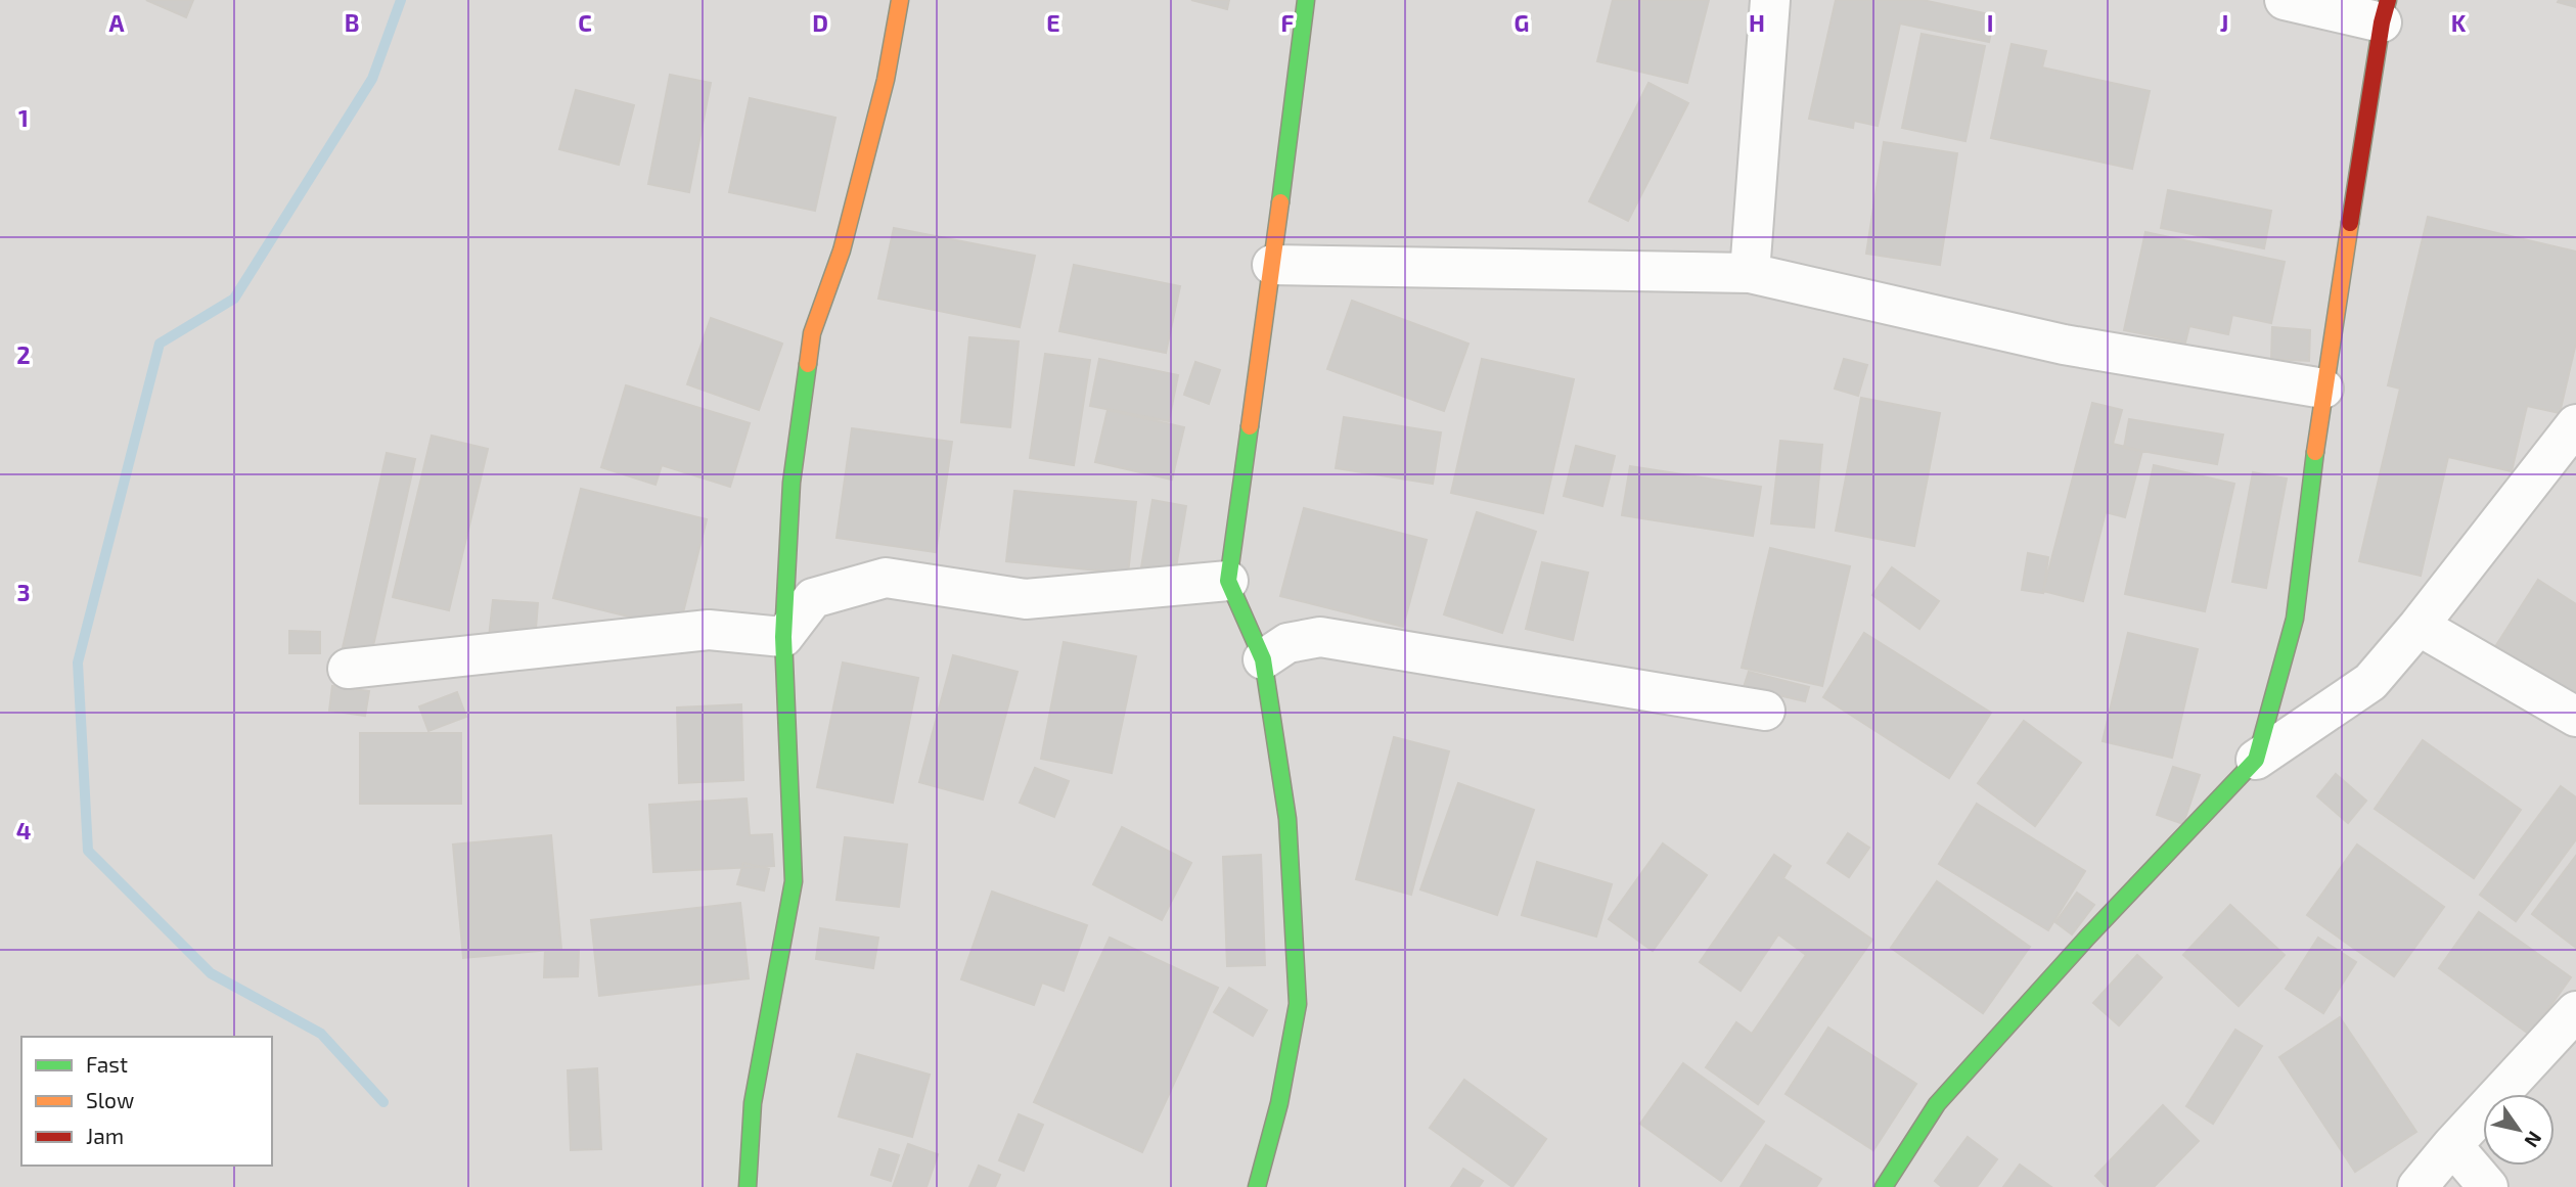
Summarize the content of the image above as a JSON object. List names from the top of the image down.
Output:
{
  "legend": ["Fast", "Slow", "Jam"],
  "north": "bottom right",
  "grid": {
    "columns": [
      "A",
      "B",
      "C",
      "D",
      "E",
      "F",
      "G",
      "H",
      "I",
      "J",
      "K"
    ],
    "rows": [
      "1",
      "2",
      "3",
      "4"
    ]
  }
}
